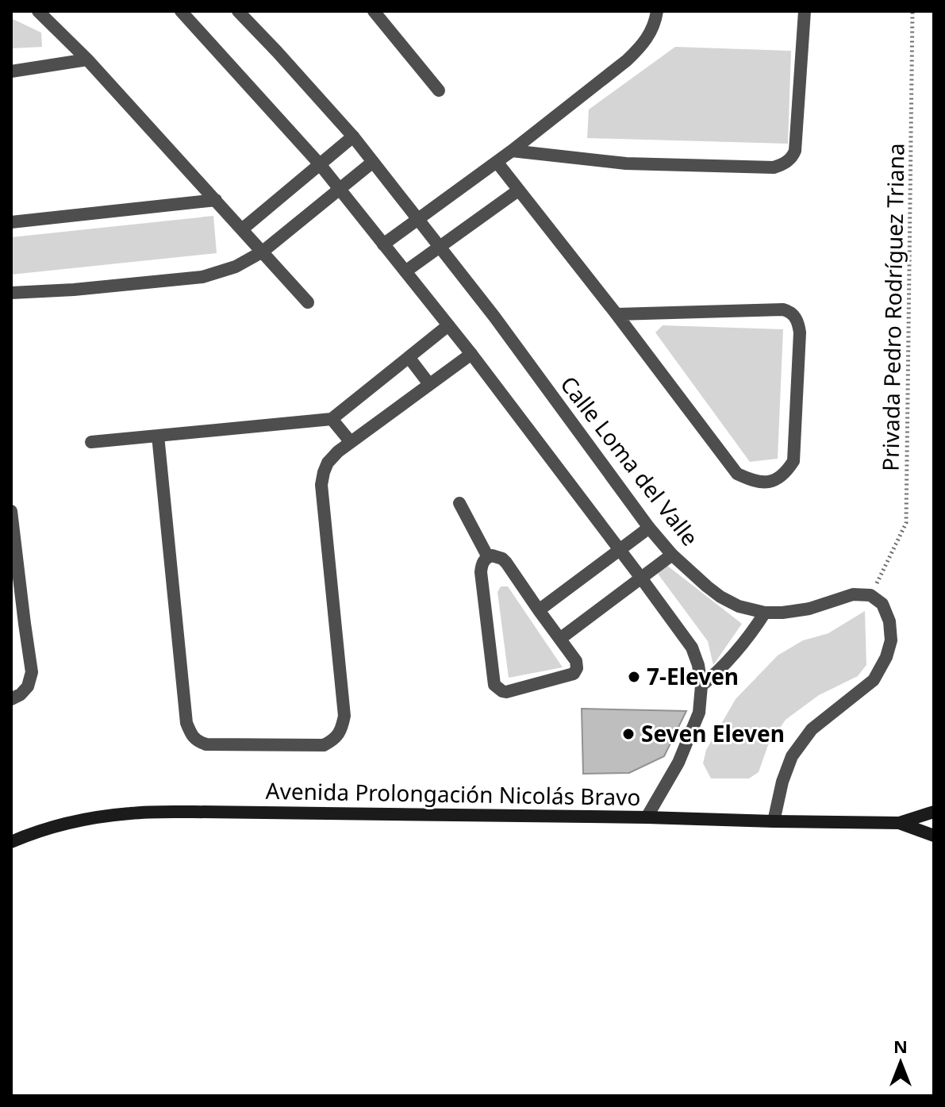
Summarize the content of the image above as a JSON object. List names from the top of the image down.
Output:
{
  "streets": {
    "main road": ["Avenida Prolongación Nicolás Bravo"],
    "street": ["Calle Loma del Valle"],
    "path": ["Privada Pedro Rodríguez Triana"]
  },
  "crossings": [
    ["Privada Pedro Rodríguez Triana", "Calle Loma del Valle"]
  ],
  "places": ["7-Eleven", "Seven Eleven"],
  "north": "top"
}
